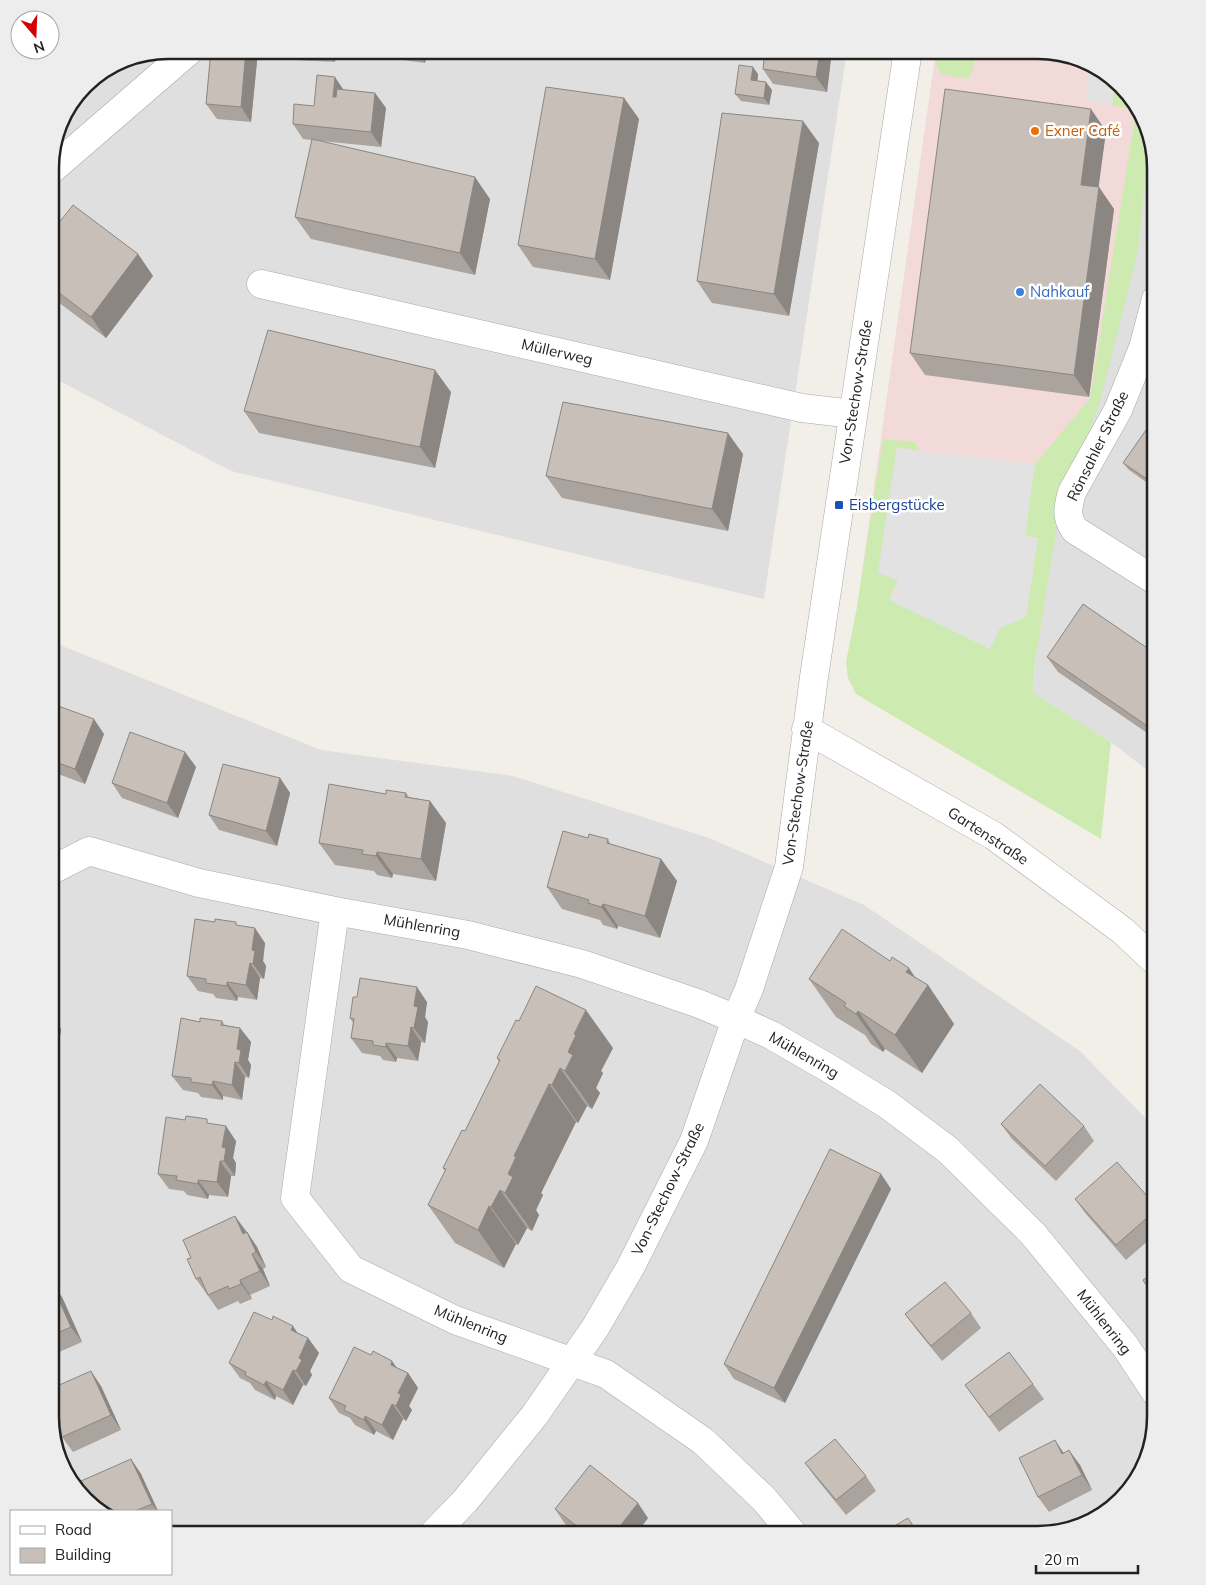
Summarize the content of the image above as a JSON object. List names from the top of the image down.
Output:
{
  "streets": {
    "street": [
      "Müllerweg",
      "Von-Stechow-Straße",
      "Rönsahler Straße",
      "Gartenstraße",
      "Mühlenring"
    ]
  },
  "crossings": [
    ["Müllerweg", "Von-Stechow-Straße"],
    ["Von-Stechow-Straße", "Gartenstraße"],
    ["Von-Stechow-Straße", "Mühlenring"]
  ],
  "places": {
    "other": ["Exner Café", "Nahkauf"],
    "transit": ["Eisbergstücke"]
  },
  "legend": ["Road", "Building"],
  "scale_bar": "20 m",
  "north": "bottom"
}
